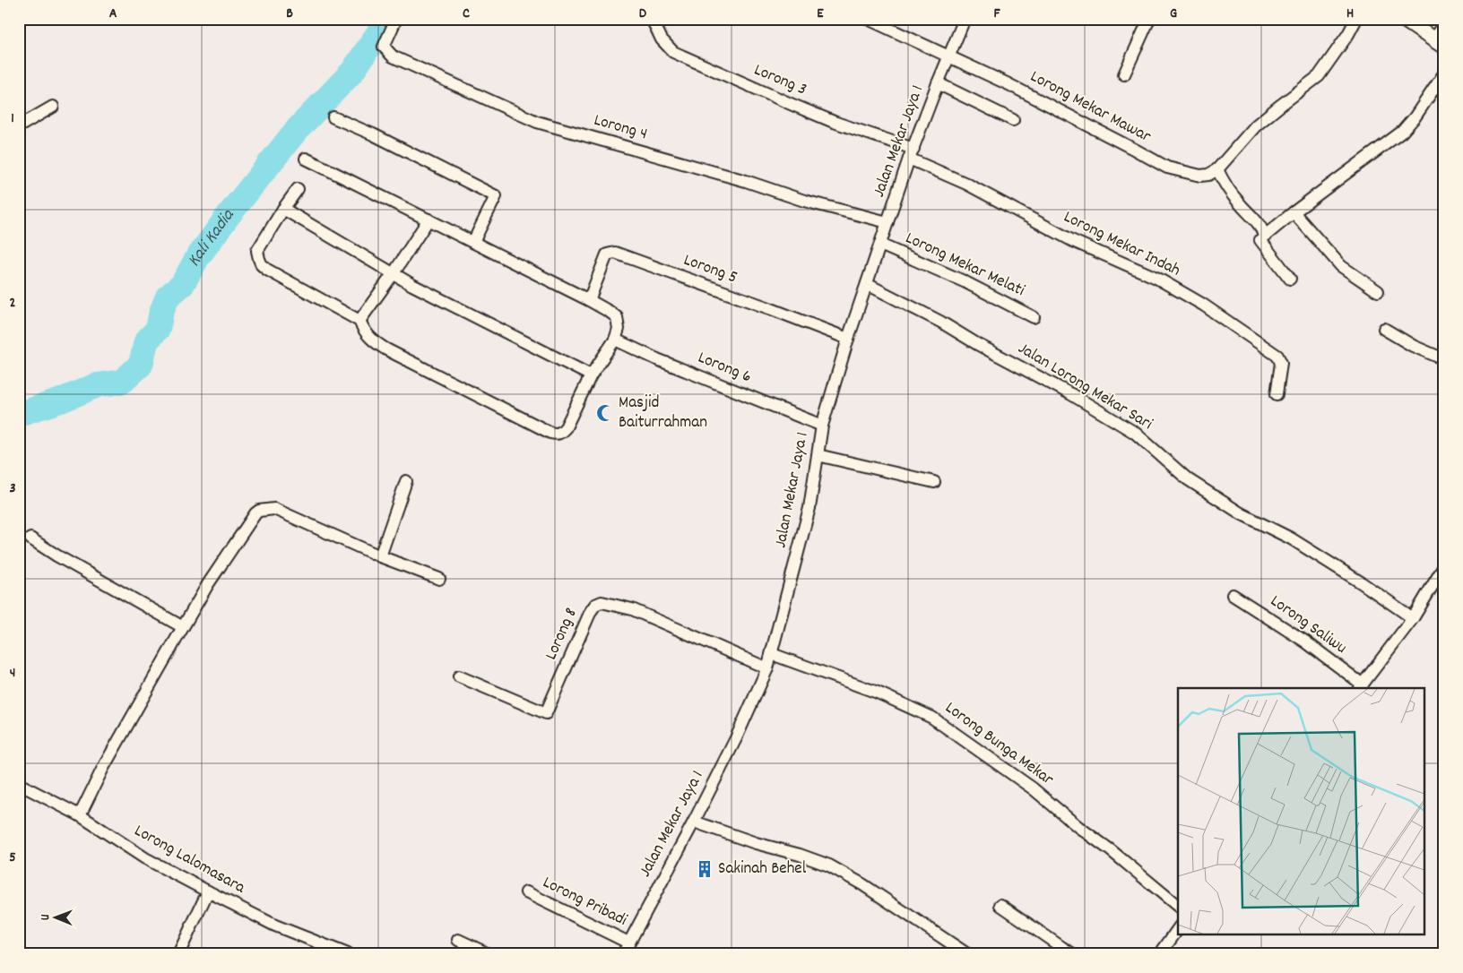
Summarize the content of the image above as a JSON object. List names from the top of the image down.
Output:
{
  "streets": {
    "street": [
      "Lorong 3",
      "Lorong Mekar Mawar",
      "Lorong 4",
      "Jalan Mekar Jaya 1",
      "Lorong Mekar Indah",
      "Lorong Mekar Melati",
      "Lorong 5",
      "Lorong 6",
      "Jalan Lorong Mekar Sari",
      "Lorong Saliwu",
      "Lorong 8",
      "Lorong Bunga Mekar",
      "Lorong Lalomasara",
      "Lorong Pribadi"
    ]
  },
  "crossings": [
    ["Lorong 3", "Jalan Mekar Jaya 1"],
    ["Lorong 3", "Lorong Mekar Indah"],
    ["Lorong Mekar Mawar", "Jalan Mekar Jaya 1"],
    ["Lorong 4", "Jalan Mekar Jaya 1"],
    ["Jalan Mekar Jaya 1", "Lorong Mekar Indah"],
    ["Jalan Mekar Jaya 1", "Lorong Mekar Melati"],
    ["Jalan Mekar Jaya 1", "Lorong 5"],
    ["Jalan Mekar Jaya 1", "Lorong 6"],
    ["Jalan Mekar Jaya 1", "Jalan Lorong Mekar Sari"],
    ["Jalan Mekar Jaya 1", "Lorong 8"],
    ["Jalan Mekar Jaya 1", "Lorong Bunga Mekar"],
    ["Jalan Mekar Jaya 1", "Lorong Pribadi"]
  ],
  "water": ["Kali Kadia"],
  "places": {
    "mosque": ["Masjid Baiturrahman"],
    "building": ["Sakinah Behel"]
  },
  "north": "left",
  "grid": {
    "columns": [
      "A",
      "B",
      "C",
      "D",
      "E",
      "F",
      "G",
      "H"
    ],
    "rows": [
      "1",
      "2",
      "3",
      "4",
      "5"
    ]
  }
}
